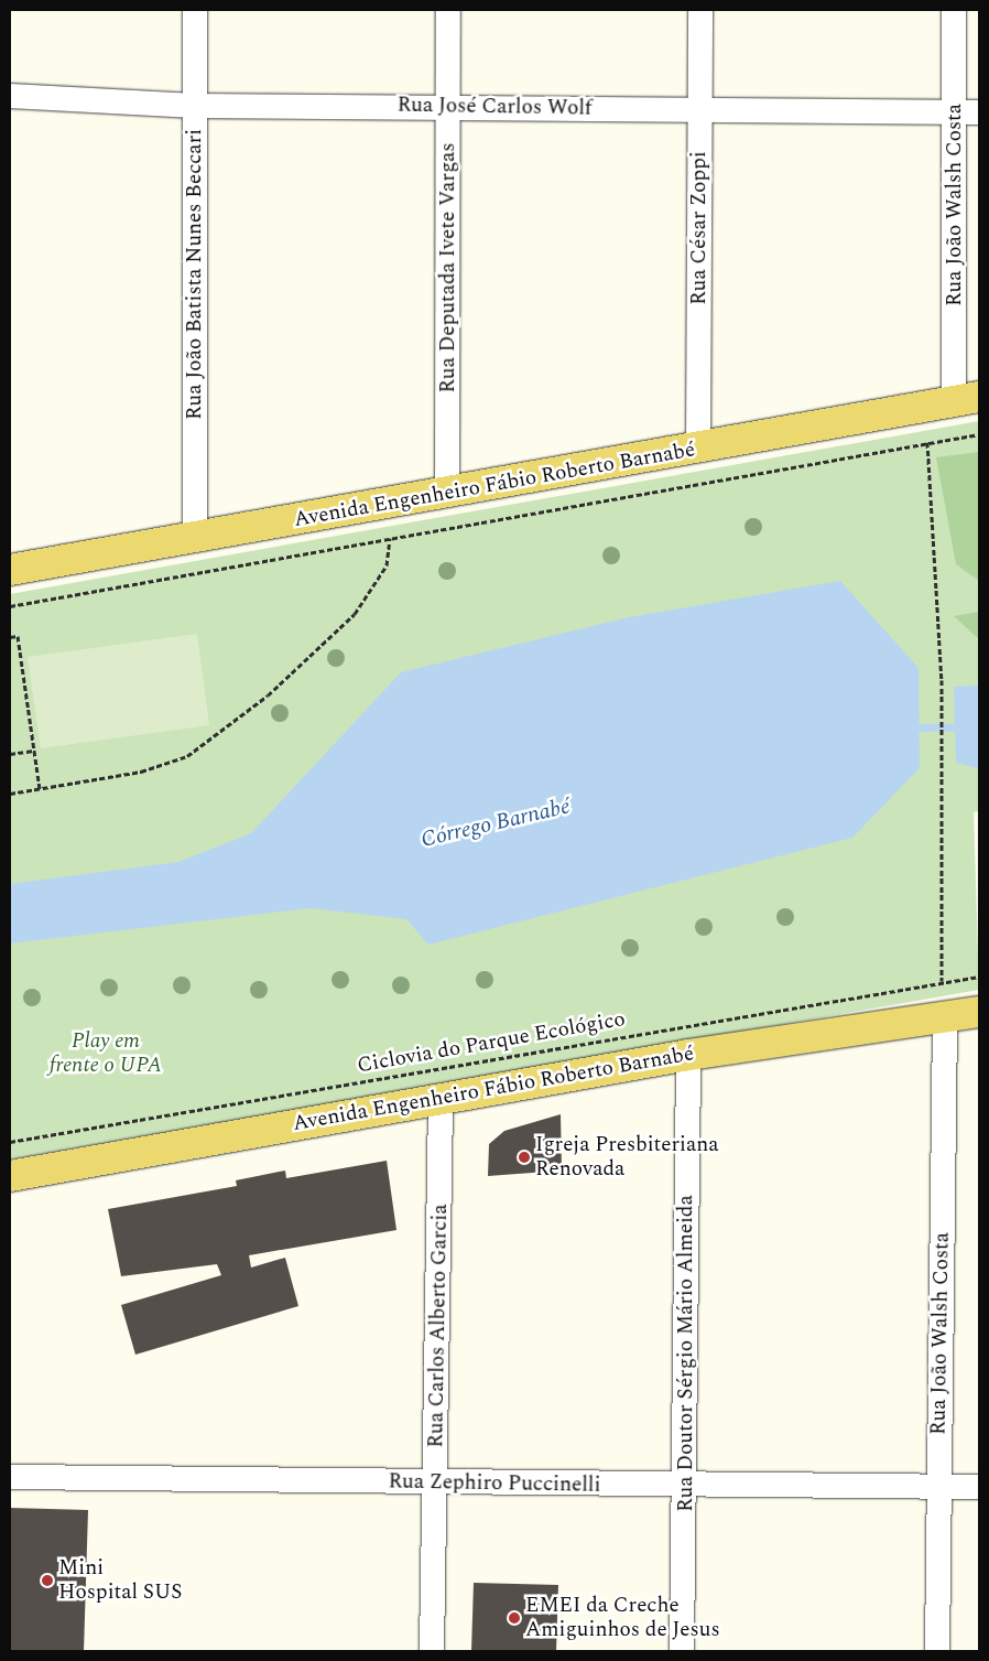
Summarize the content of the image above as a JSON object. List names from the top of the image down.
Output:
{
  "streets": {
    "main road": ["Avenida Engenheiro Fábio Roberto Barnabé"],
    "street": [
      "Rua José Carlos Wolf",
      "Rua João Walsh Costa",
      "Rua César Zoppi",
      "Rua Deputada Ivete Vargas",
      "Rua João Batista Nunes Beccari",
      "Rua Carlos Alberto Garcia",
      "Rua Doutor Sérgio Mário Almeida",
      "Rua Zephiro Puccinelli"
    ],
    "path": ["Ciclovia do Parque Ecológico"]
  },
  "crossings": [
    ["Rua José Carlos Wolf", "Rua João Walsh Costa"],
    ["Rua José Carlos Wolf", "Rua César Zoppi"],
    ["Rua José Carlos Wolf", "Rua Deputada Ivete Vargas"],
    ["Rua José Carlos Wolf", "Rua João Batista Nunes Beccari"],
    ["Rua João Walsh Costa", "Avenida Engenheiro Fábio Roberto Barnabé"],
    ["Rua João Walsh Costa", "Rua Zephiro Puccinelli"],
    ["Rua César Zoppi", "Avenida Engenheiro Fábio Roberto Barnabé"],
    ["Rua Deputada Ivete Vargas", "Avenida Engenheiro Fábio Roberto Barnabé"],
    ["Rua João Batista Nunes Beccari", "Avenida Engenheiro Fábio Roberto Barnabé"],
    ["Avenida Engenheiro Fábio Roberto Barnabé", "Rua Carlos Alberto Garcia"],
    ["Avenida Engenheiro Fábio Roberto Barnabé", "Rua Doutor Sérgio Mário Almeida"],
    ["Rua Carlos Alberto Garcia", "Rua Zephiro Puccinelli"],
    ["Rua Doutor Sérgio Mário Almeida", "Rua Zephiro Puccinelli"]
  ],
  "water": ["Córrego Barnabé"],
  "parks": ["Play em frente o UPA"],
  "places": ["Igreja Presbiteriana Renovada", "Mini Hospital SUS", "EMEI da Creche Amiguinhos de Jesus"]
}
